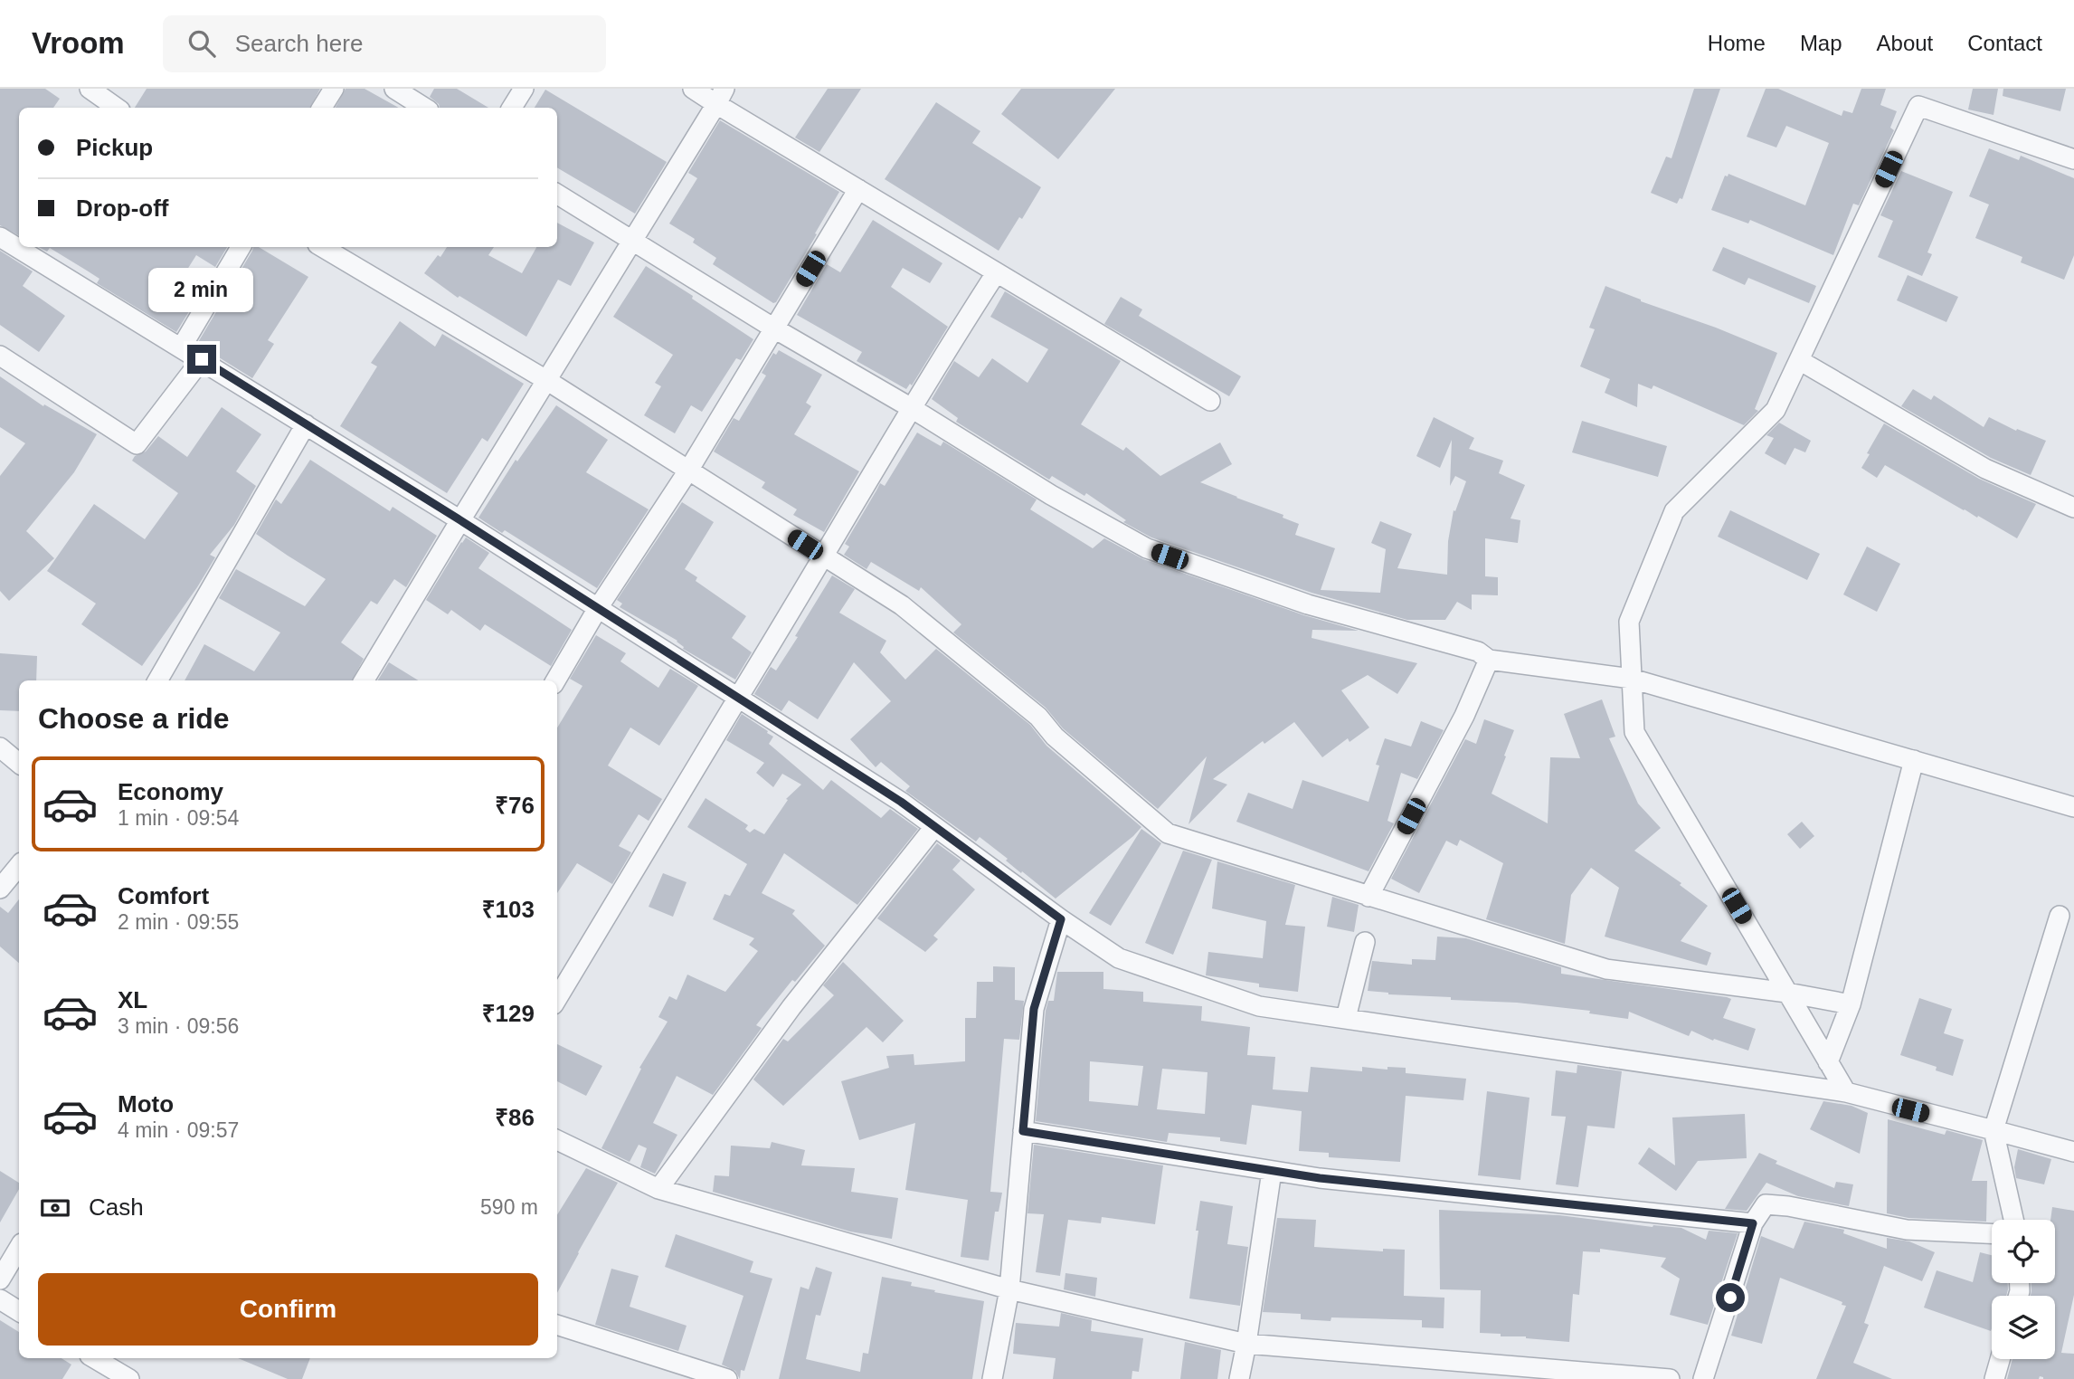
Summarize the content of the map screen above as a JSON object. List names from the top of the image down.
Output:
{
  "page": {
    "header": "Vroom",
    "search": "Search here",
    "nav": [
      "Home",
      "Map",
      "About",
      "Contact"
    ],
    "banner": ["Pickup", "Drop-off"],
    "bubble": "2 min",
    "heading": "Choose a ride",
    "list": [
      {
        "name": "Economy",
        "note": "1 min · 09:54",
        "value": "₹76"
      },
      {
        "name": "Comfort",
        "note": "2 min · 09:55",
        "value": "₹103"
      },
      {
        "name": "XL",
        "note": "3 min · 09:56",
        "value": "₹129"
      },
      {
        "name": "Moto",
        "note": "4 min · 09:57",
        "value": "₹86"
      }
    ],
    "pay": ["Cash", "590 m"],
    "buttons": "Confirm"
  }
}
